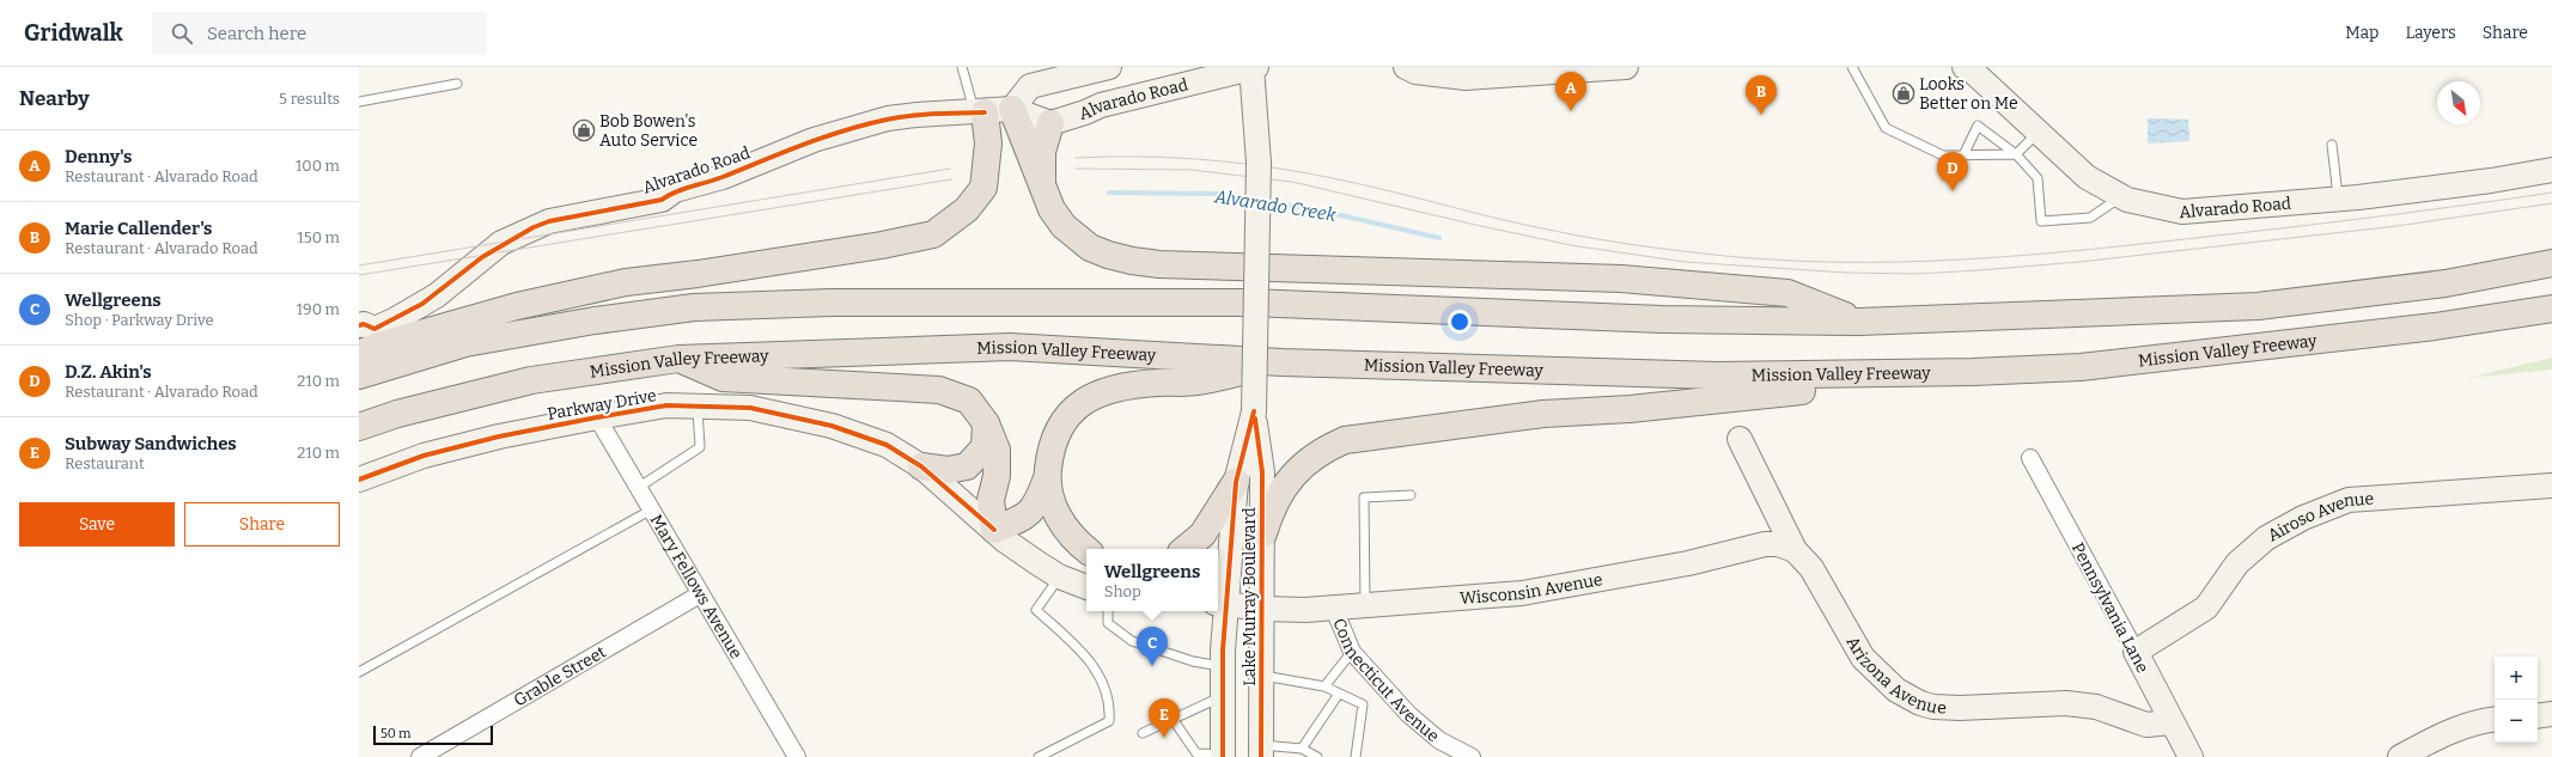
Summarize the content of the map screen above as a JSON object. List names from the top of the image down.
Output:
{
  "streets": {
    "highway": ["Mission Valley Freeway"],
    "street": [
      "Alvarado Road",
      "Parkway Drive",
      "Airoso Avenue",
      "Mary Fellows Avenue",
      "Wisconsin Avenue",
      "Lake Murray Boulevard",
      "Pennsylvania Lane",
      "Arizona Avenue",
      "Grable Street",
      "Connecticut Avenue"
    ]
  },
  "crossings": [
    ["Alvarado Road", "Lake Murray Boulevard"],
    ["Parkway Drive", "Mary Fellows Avenue"],
    ["Airoso Avenue", "Pennsylvania Lane"],
    ["Mary Fellows Avenue", "Grable Street"],
    ["Wisconsin Avenue", "Lake Murray Boulevard"],
    ["Wisconsin Avenue", "Arizona Avenue"],
    ["Wisconsin Avenue", "Connecticut Avenue"],
    ["Pennsylvania Lane", "Arizona Avenue"]
  ],
  "water": ["Alvarado Creek"],
  "places": {
    "shop": ["Looks Better on Me", "Bob Bowen's Auto Service"]
  },
  "scale_bar": "50 m",
  "north": "bottom right",
  "page": {
    "header": "Gridwalk",
    "search": "Search here",
    "nav": ["Map", "Layers", "Share"],
    "heading": ["Nearby", "5 results"],
    "pins": [
      "A",
      "B",
      "D",
      "C",
      "E"
    ],
    "list": [
      {
        "mark": "A",
        "name": "Denny's",
        "note": "Restaurant · Alvarado Road",
        "value": "100 m"
      },
      {
        "mark": "B",
        "name": "Marie Callender's",
        "note": "Restaurant · Alvarado Road",
        "value": "150 m"
      },
      {
        "mark": "C",
        "name": "Wellgreens",
        "note": "Shop · Parkway Drive",
        "value": "190 m"
      },
      {
        "mark": "D",
        "name": "D.Z. Akin's",
        "note": "Restaurant · Alvarado Road",
        "value": "210 m"
      },
      {
        "mark": "E",
        "name": "Subway Sandwiches",
        "note": "Restaurant",
        "value": "210 m"
      }
    ],
    "buttons": ["Save", "Share"],
    "popup": ["Wellgreens", "Shop"],
    "map_buttons": ["+", "−"],
    "scale": "50 m"
  }
}
